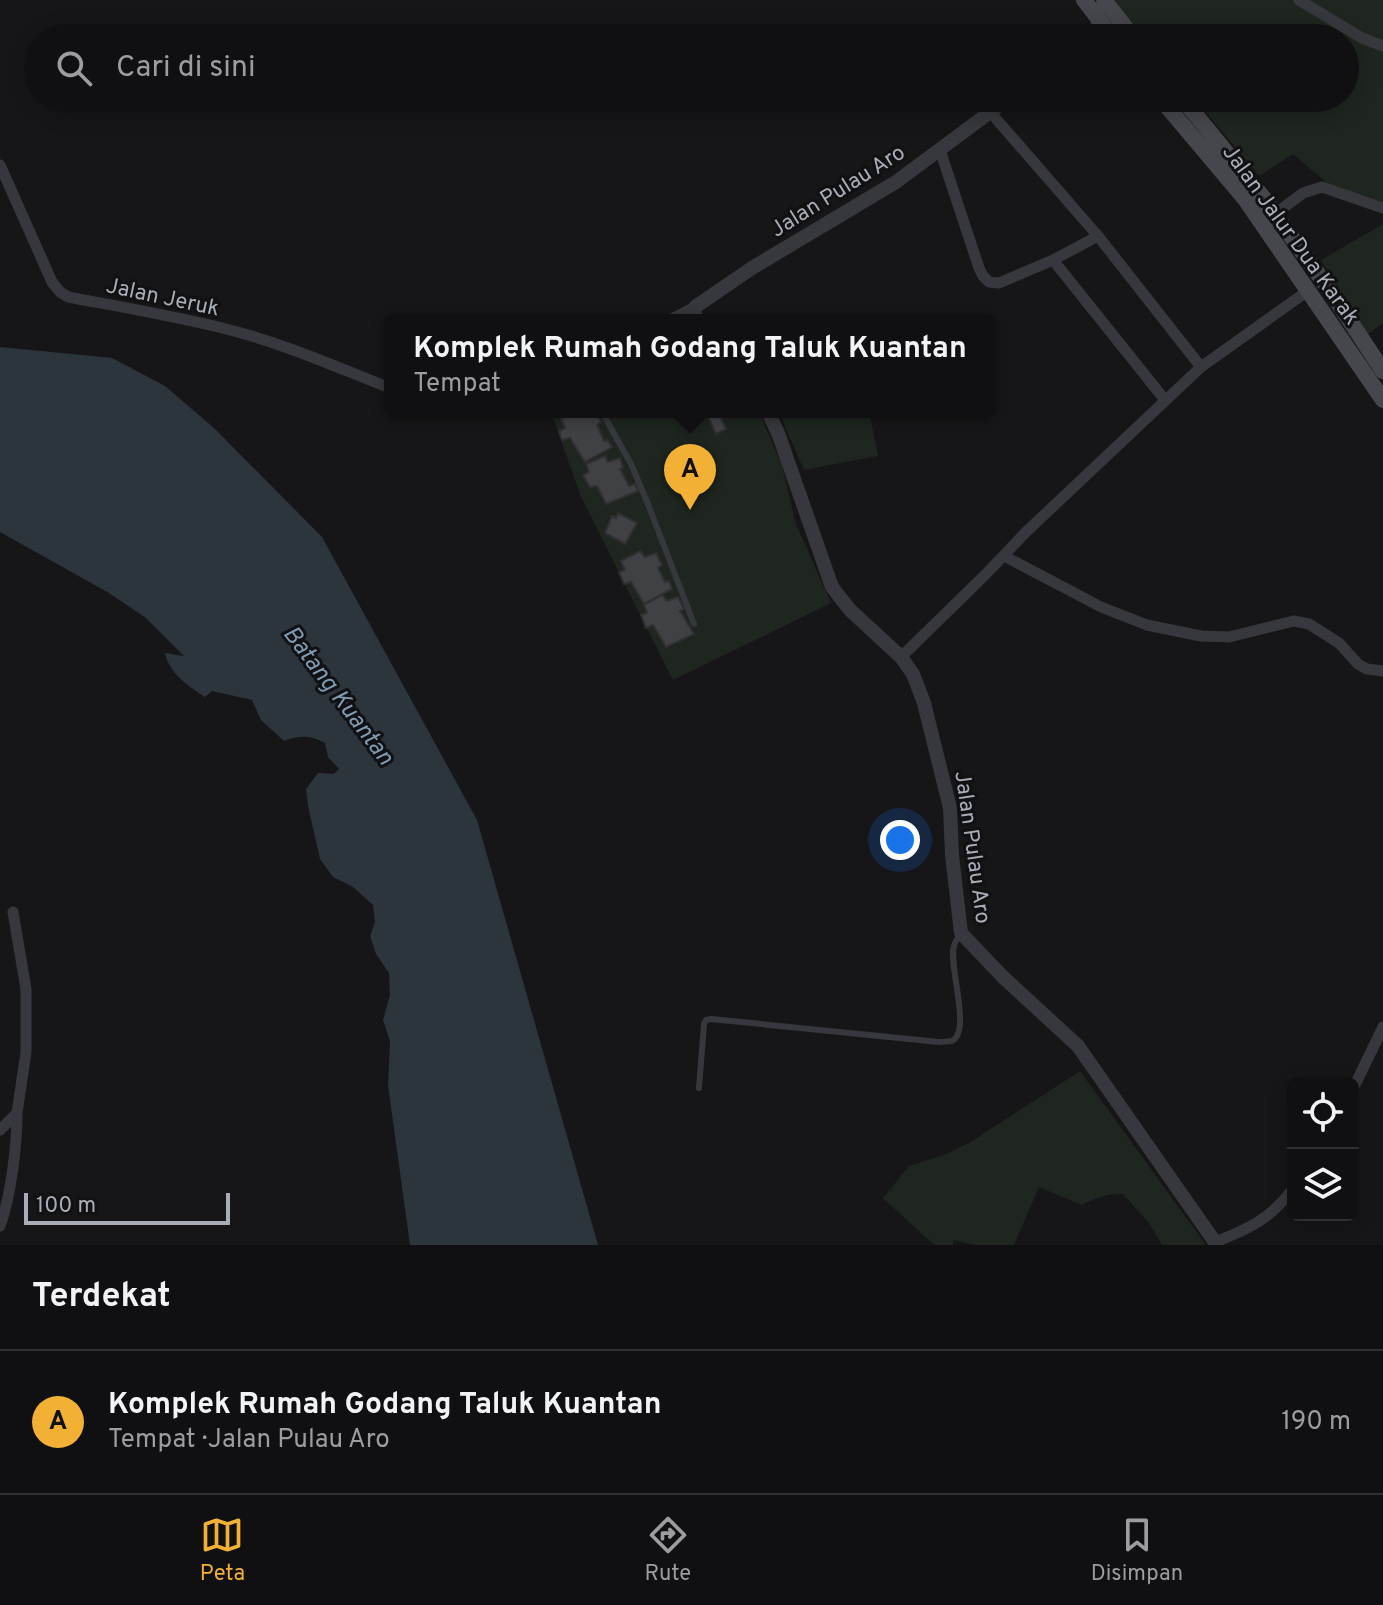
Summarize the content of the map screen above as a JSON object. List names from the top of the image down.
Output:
{
  "streets": {
    "main road": ["Jalan Jalur Dua Karak"],
    "street": ["Jalan Pulau Aro", "Jalan Jeruk"]
  },
  "water": ["Batang Kuantan"],
  "scale_bar": "100 m",
  "page": {
    "search": "Cari di sini",
    "popup": ["Komplek Rumah Godang Taluk Kuantan", "Tempat"],
    "pins": "A",
    "scale": "100 m",
    "heading": "Terdekat",
    "list": [
      {
        "mark": "A",
        "name": "Komplek Rumah Godang Taluk Kuantan",
        "note": "Tempat · Jalan Pulau Aro",
        "value": "190 m"
      }
    ],
    "nav": ["Peta", "Rute", "Disimpan"]
  }
}
